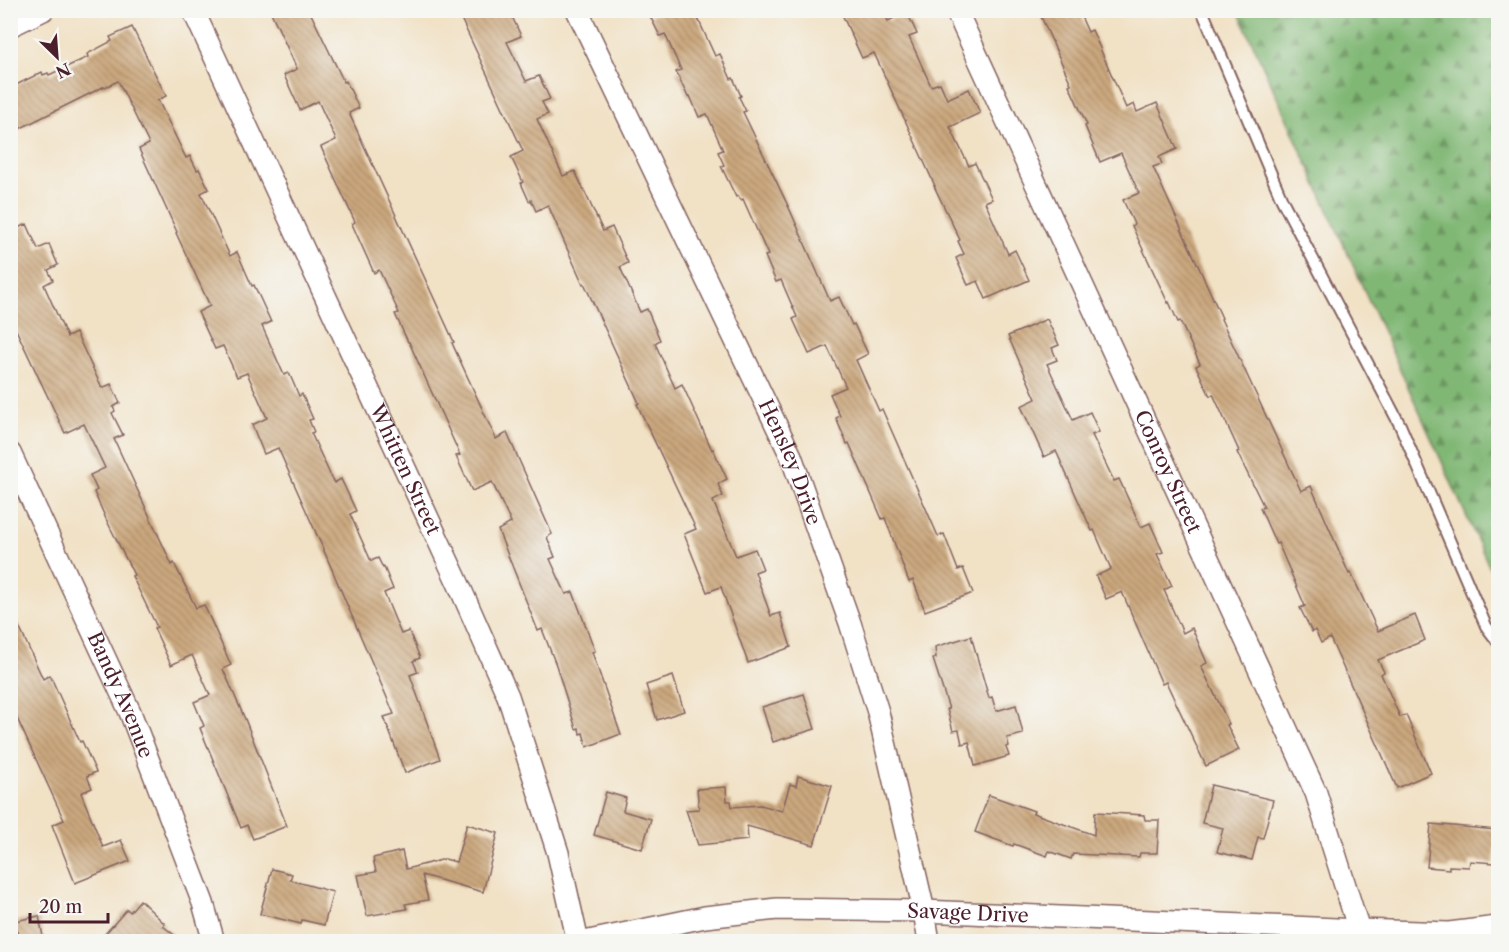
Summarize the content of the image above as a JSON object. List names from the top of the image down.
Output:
{
  "streets": {
    "street": [
      "Hensley Drive",
      "Whitten Street",
      "Conroy Street",
      "Bandy Avenue",
      "Savage Drive"
    ]
  },
  "crossings": [
    ["Hensley Drive", "Savage Drive"],
    ["Conroy Street", "Savage Drive"]
  ],
  "scale_bar": "20 m",
  "north": "bottom right"
}
